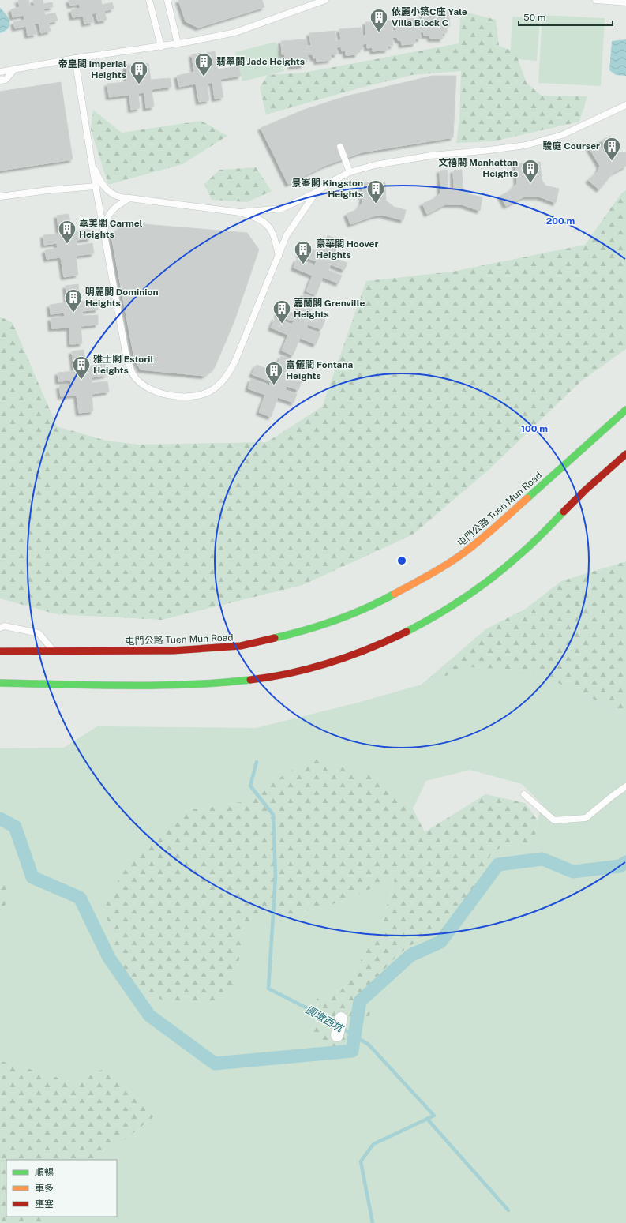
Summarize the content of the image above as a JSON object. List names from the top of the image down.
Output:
{
  "streets": {
    "highway": ["屯門公路 Tuen Mun Road"]
  },
  "water": ["圓墩西坑"],
  "places": {
    "building": [
      "依麗小築C座 Yale Villa Block C",
      "翡翠閣 Jade Heights",
      "帝皇閣 Imperial Heights",
      "駿庭 Courser",
      "文禧閣 Manhattan Heights",
      "景峯閣 Kingston Heights",
      "嘉美閣 Carmel Heights",
      "豪華閣 Hoover Heights",
      "明麗閣 Dominion Heights",
      "嘉蘭閣 Grenville Heights",
      "雅士閣 Estoril Heights",
      "富儷閣 Fontana Heights"
    ]
  },
  "legend": ["順暢", "車多", "壅塞"],
  "scale_bar": "50 m",
  "rings": ["200 m", "100 m"]
}
